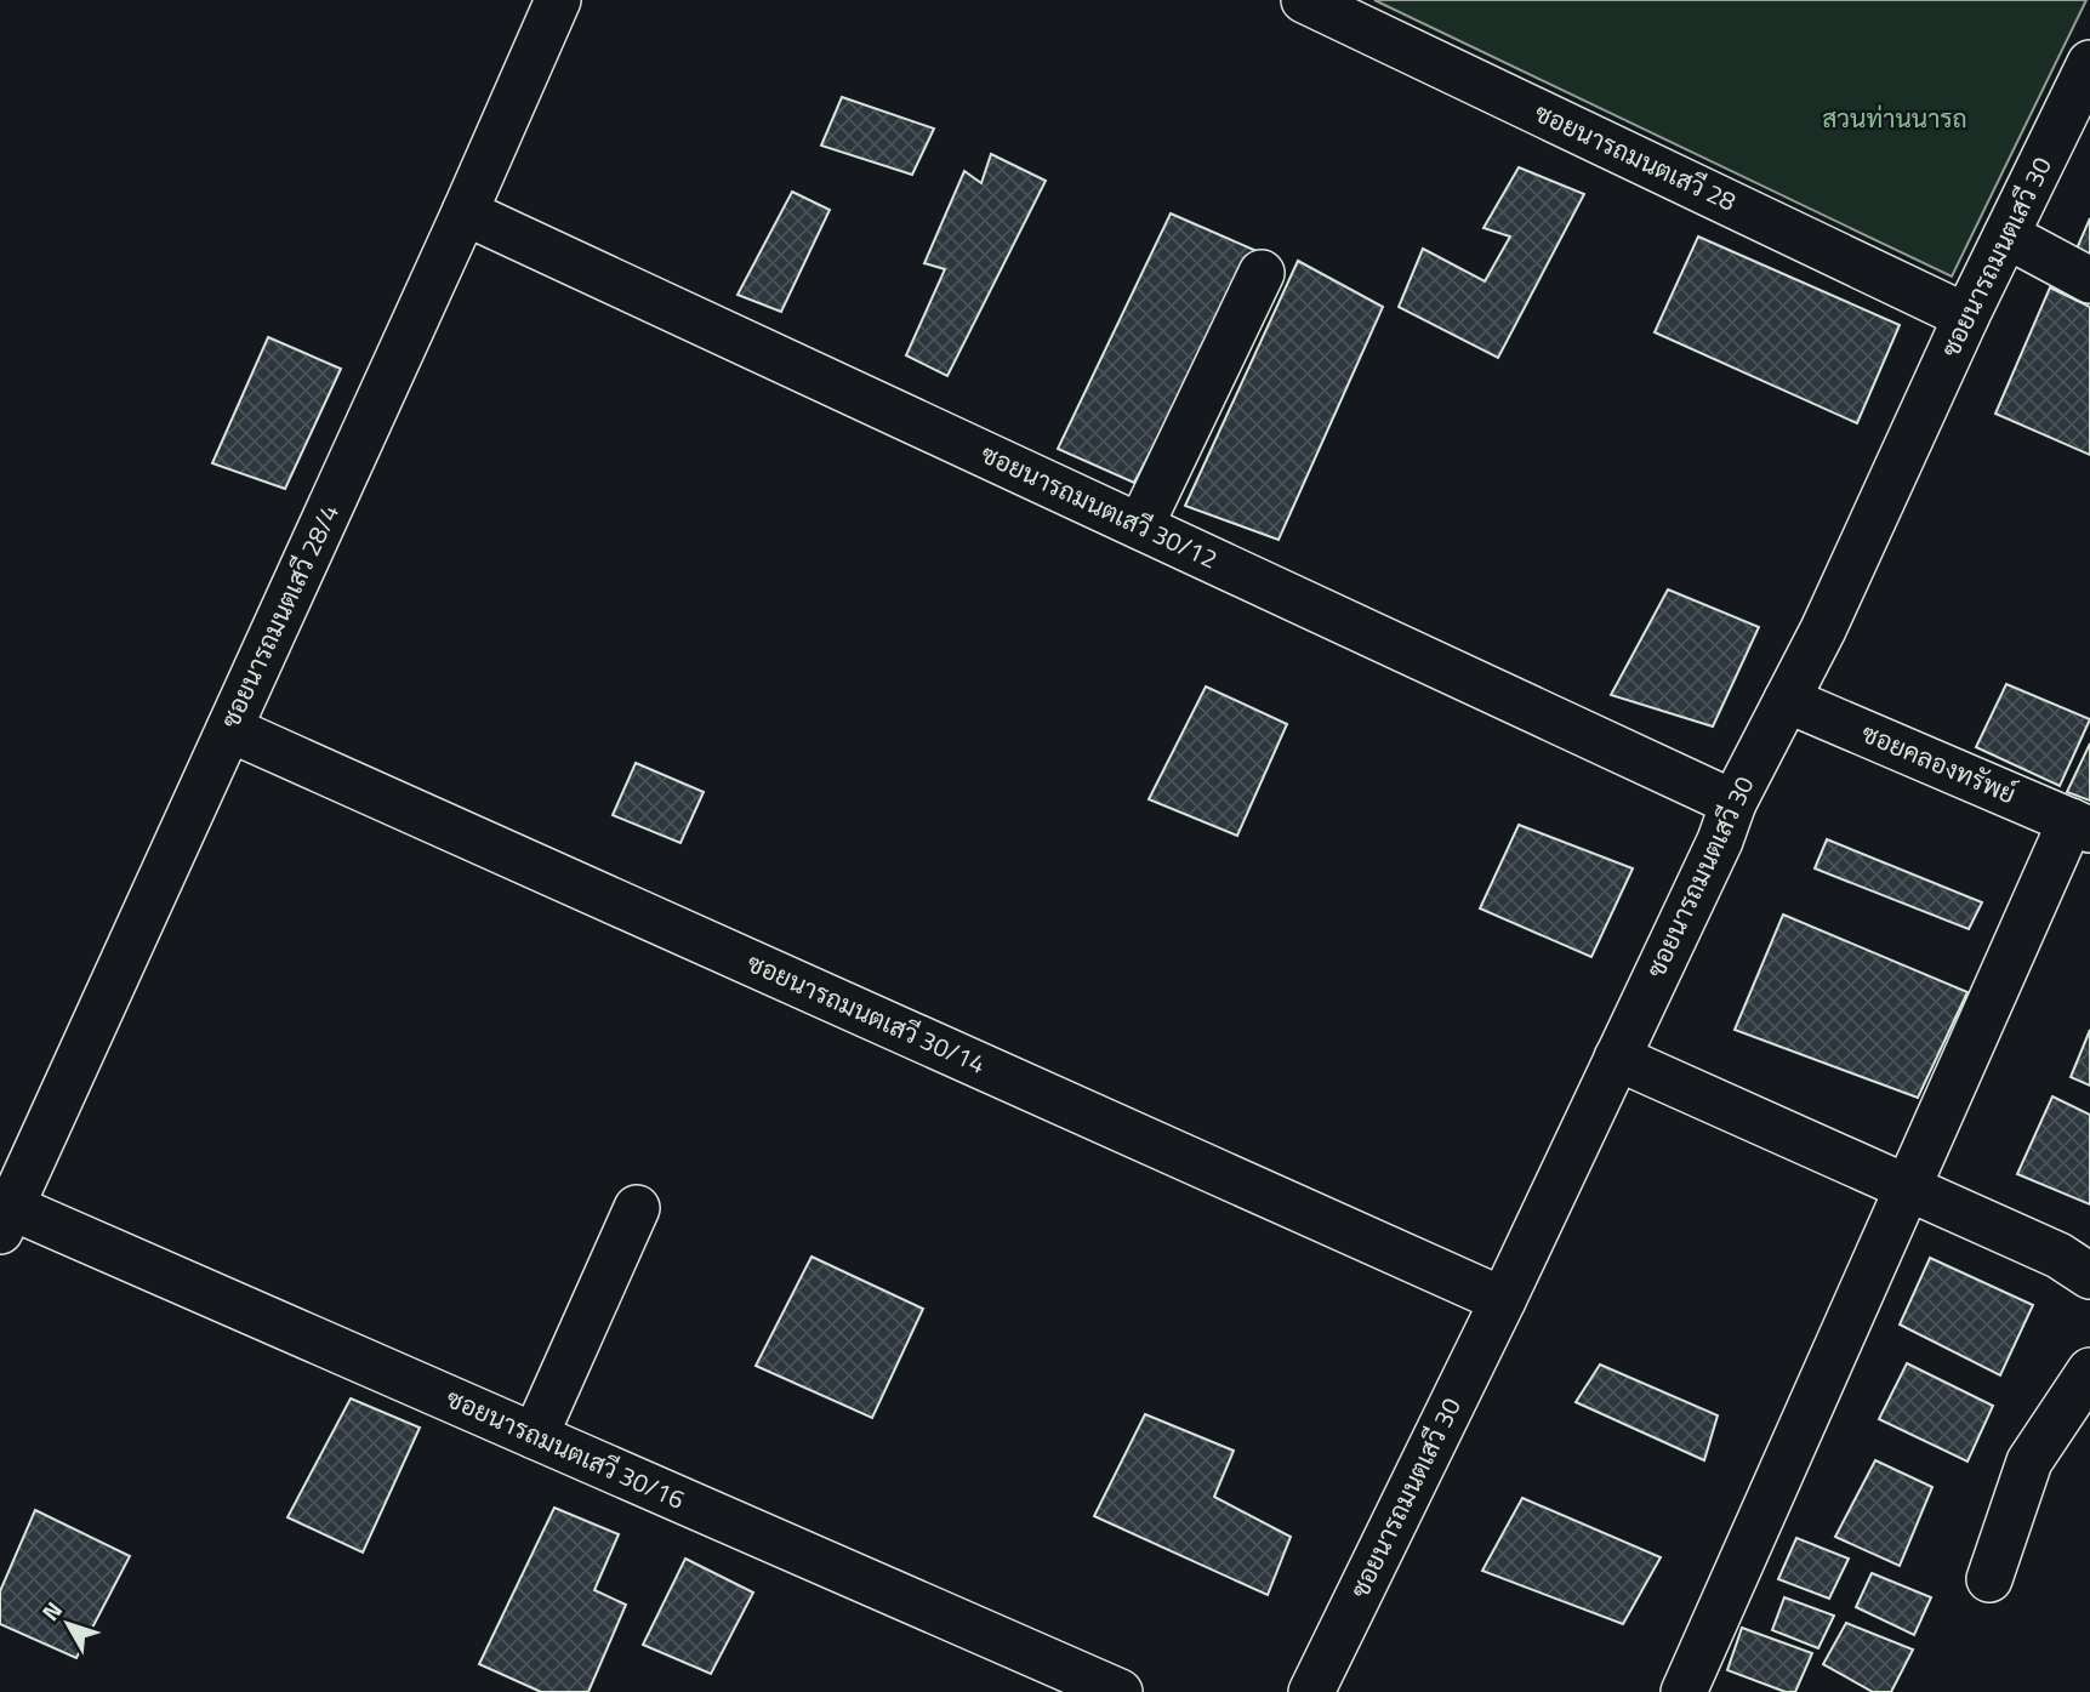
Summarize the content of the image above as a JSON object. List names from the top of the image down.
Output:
{
  "streets": {
    "street": [
      "ซอยนารถมนตเสวี 28",
      "ซอยนารถมนตเสวี 30",
      "ซอยนารถมนตเสวี 30/12",
      "ซอยนารถมนตเสวี 28/4",
      "ซอยคลองทรัพย์",
      "ซอยนารถมนตเสวี 30/14",
      "ซอยนารถมนตเสวี 30/16"
    ]
  },
  "crossings": [
    ["ซอยนารถมนตเสวี 28", "ซอยนารถมนตเสวี 30"],
    ["ซอยนารถมนตเสวี 30", "ซอยนารถมนตเสวี 30/12"],
    ["ซอยนารถมนตเสวี 30", "ซอยคลองทรัพย์"],
    ["ซอยนารถมนตเสวี 30", "ซอยนารถมนตเสวี 30/14"],
    ["ซอยนารถมนตเสวี 30/12", "ซอยนารถมนตเสวี 28/4"],
    ["ซอยนารถมนตเสวี 28/4", "ซอยนารถมนตเสวี 30/14"],
    ["ซอยนารถมนตเสวี 28/4", "ซอยนารถมนตเสวี 30/16"]
  ],
  "parks": ["สวนท่านนารถ"],
  "north": "top left"
}
